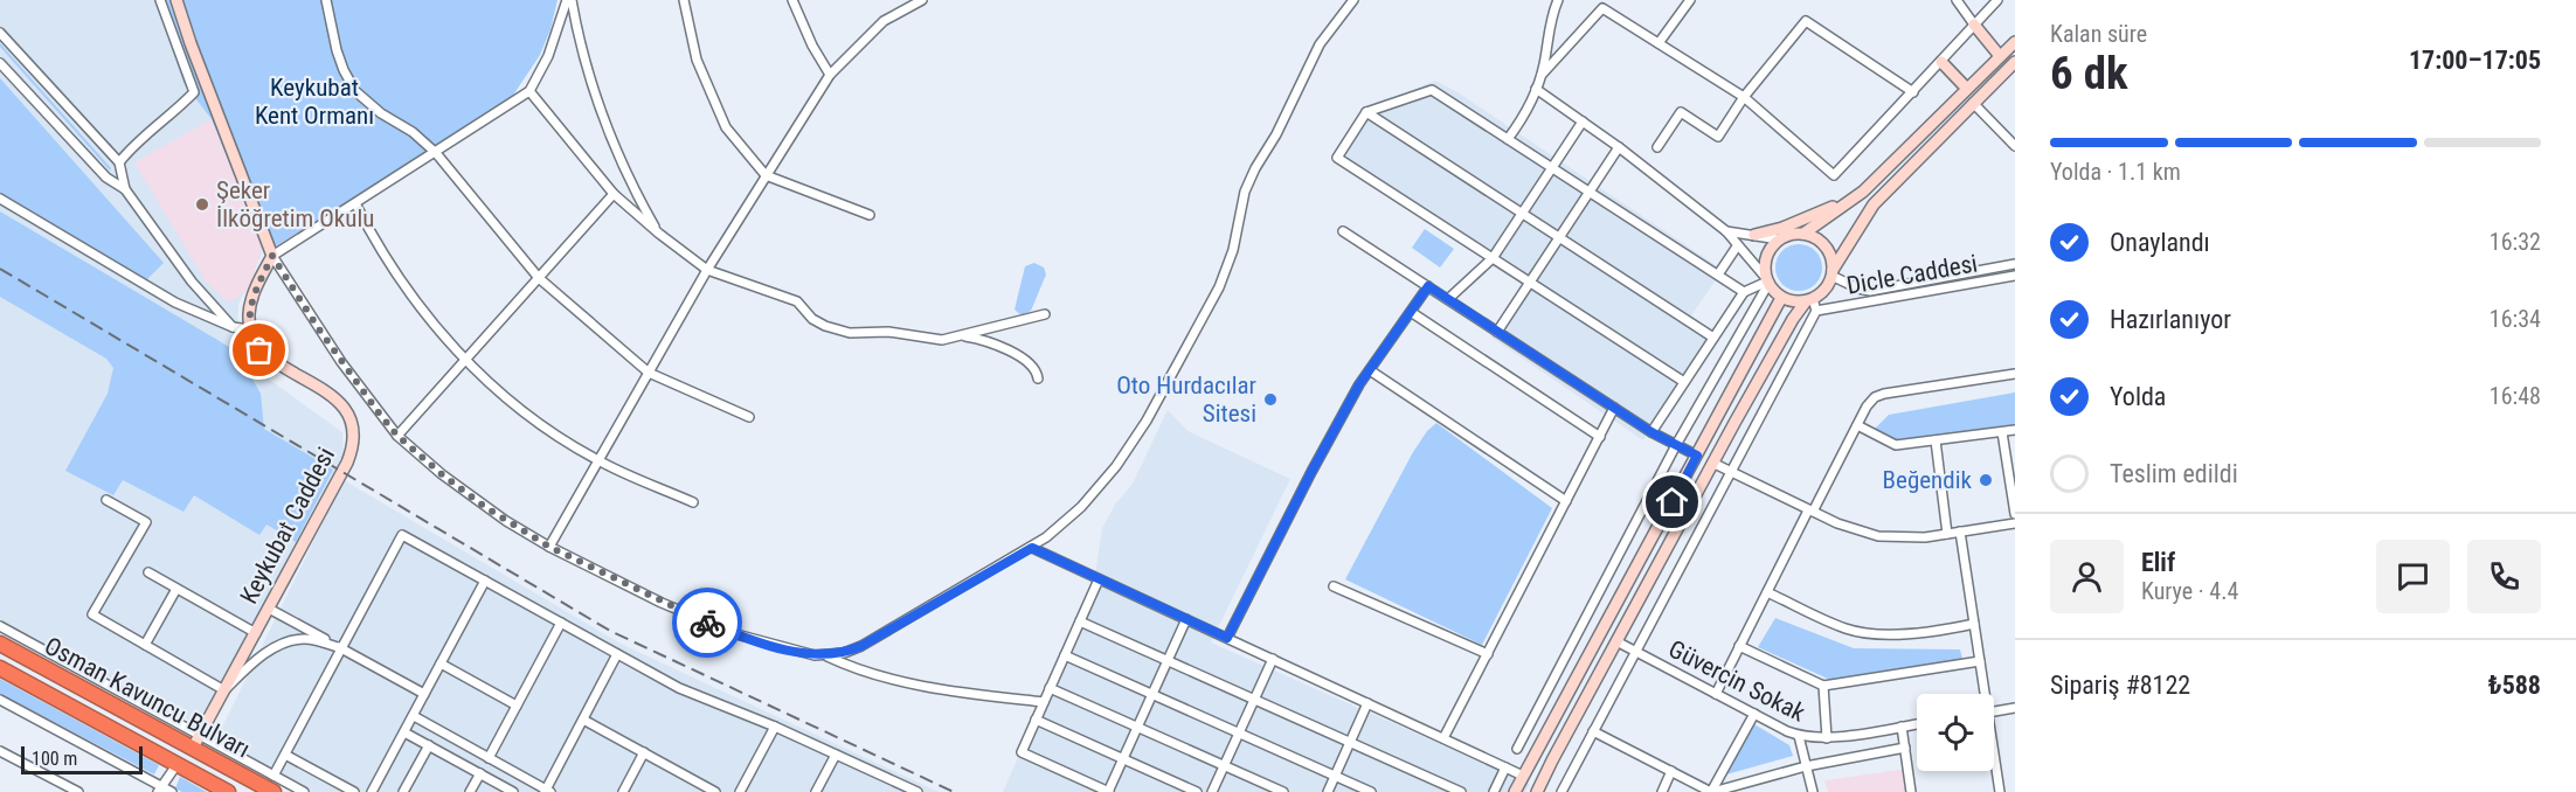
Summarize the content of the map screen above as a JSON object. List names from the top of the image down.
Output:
{
  "streets": {
    "highway": ["Osman Kavuncu Bulvarı"],
    "street": ["Dicle Caddesi", "Keykubat Caddesi", "Güvercin Sokak"]
  },
  "crossings": [
    ["Keykubat Caddesi", "Osman Kavuncu Bulvarı"]
  ],
  "parks": ["Keykubat Kent Ormanı"],
  "places": ["Şeker İlköğretim Okulu", "Oto Hurdacılar Sitesi", "Beğendik"],
  "scale_bar": "100 m",
  "page": {
    "heading": ["6 dk", "Kalan süre", "17:00–17:05"],
    "panel": [
      "Elif",
      "Kurye · 4.4",
      "Sipariş #8122",
      "₺588"
    ],
    "bar": "Yolda · 1.1 km",
    "list": [
      ["Onaylandı", "16:32"],
      ["Hazırlanıyor", "16:34"],
      ["Yolda", "16:48"],
      "Teslim edildi"
    ],
    "scale": "100 m"
  }
}
